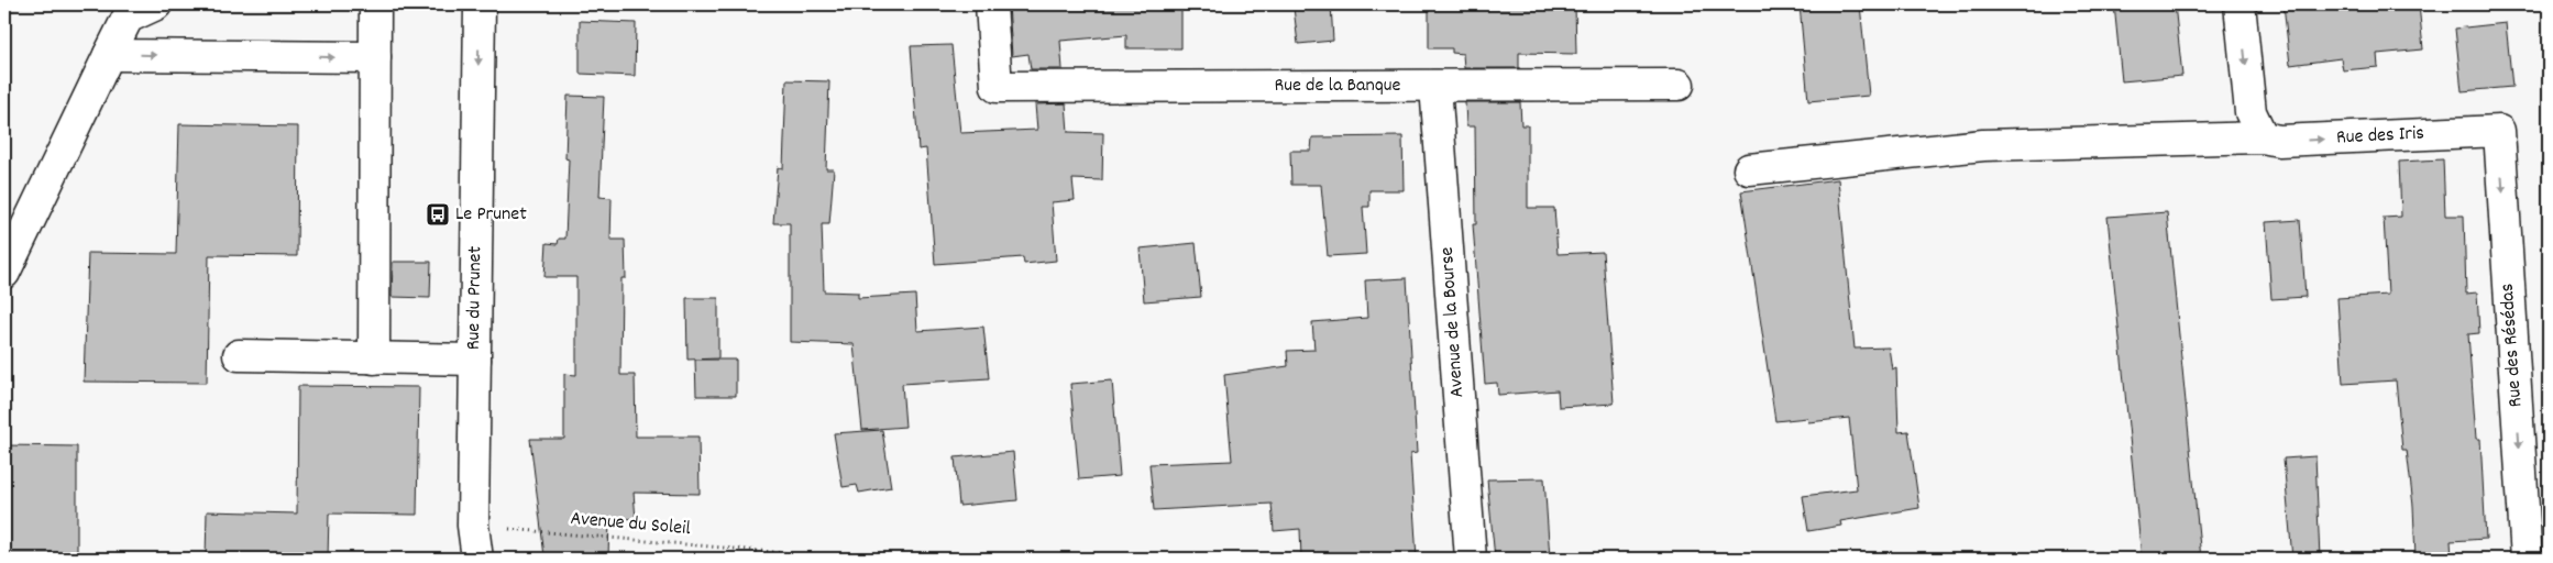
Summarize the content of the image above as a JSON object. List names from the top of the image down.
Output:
{
  "streets": {
    "street": [
      "Rue de la Banque",
      "Rue des Iris",
      "Rue du Prunet",
      "Avenue de la Bourse",
      "Rue des Résédas"
    ],
    "path": ["Avenue du Soleil"]
  },
  "crossings": [
    ["Rue de la Banque", "Avenue de la Bourse"],
    ["Rue des Iris", "Rue des Résédas"],
    ["Rue du Prunet", "Avenue du Soleil"]
  ],
  "one_way": ["Rue des Résédas"],
  "places": {
    "bus stop": ["Le Prunet"]
  }
}
